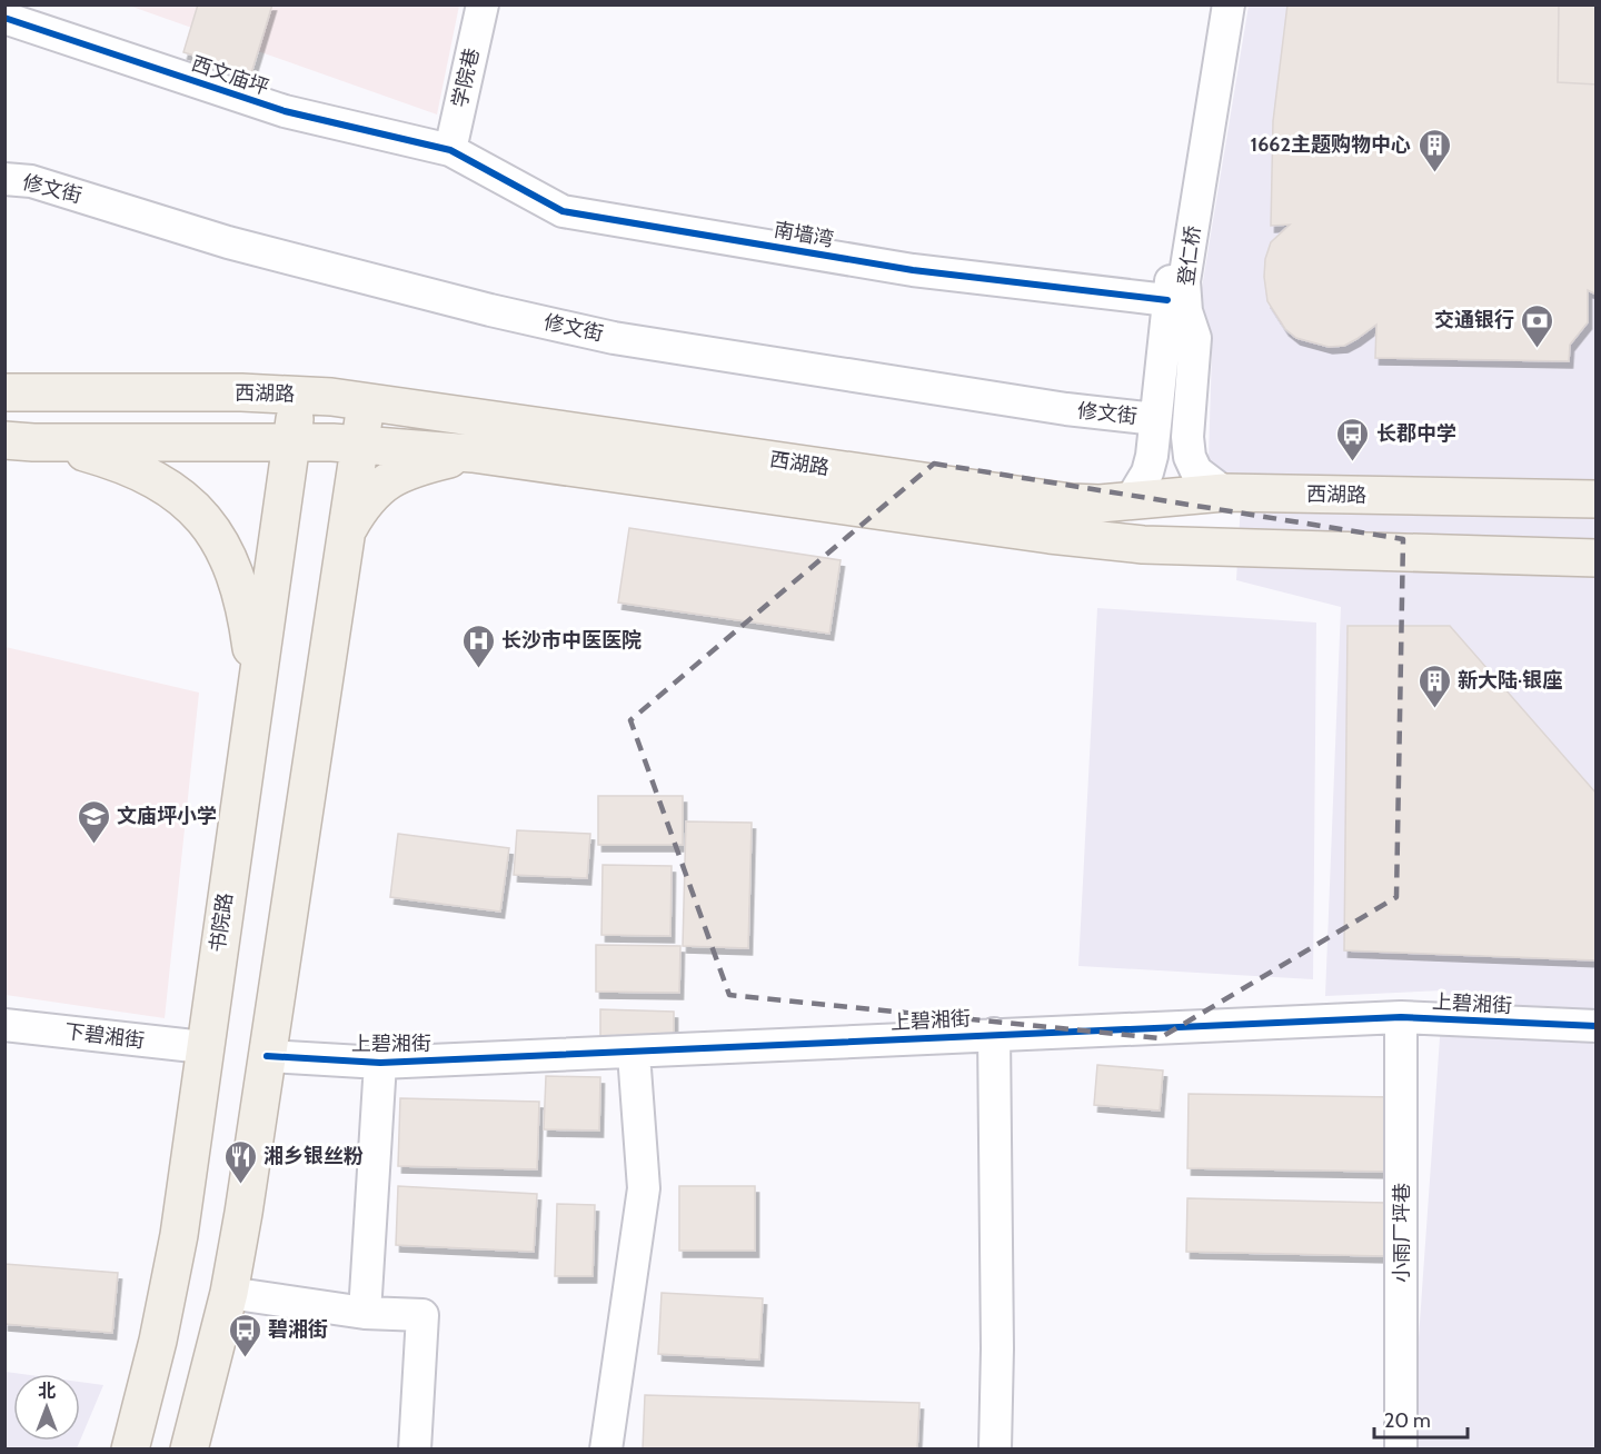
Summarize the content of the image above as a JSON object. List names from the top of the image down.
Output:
{
  "streets": {
    "main road": ["西湖路", "书院路"],
    "street": [
      "西文庙坪",
      "学院巷",
      "修文街",
      "南墙湾",
      "登仁桥",
      "上碧湘街",
      "下碧湘街",
      "小雨厂坪巷"
    ]
  },
  "crossings": [
    ["西文庙坪", "学院巷"],
    ["西文庙坪", "南墙湾"],
    ["学院巷", "南墙湾"],
    ["修文街", "登仁桥"],
    ["南墙湾", "登仁桥"],
    ["登仁桥", "西湖路"],
    ["西湖路", "书院路"],
    ["书院路", "下碧湘街"],
    ["上碧湘街", "小雨厂坪巷"]
  ],
  "places": {
    "building": ["1662主题购物中心", "新大陆·银座"],
    "bank": ["交通银行"],
    "bus stop": ["长郡中学", "碧湘街"],
    "hospital": ["长沙市中医医院"],
    "school or university": ["文庙坪小学"],
    "restaurant": ["湘乡银丝粉"]
  },
  "scale_bar": "20 m",
  "north": "top"
}
